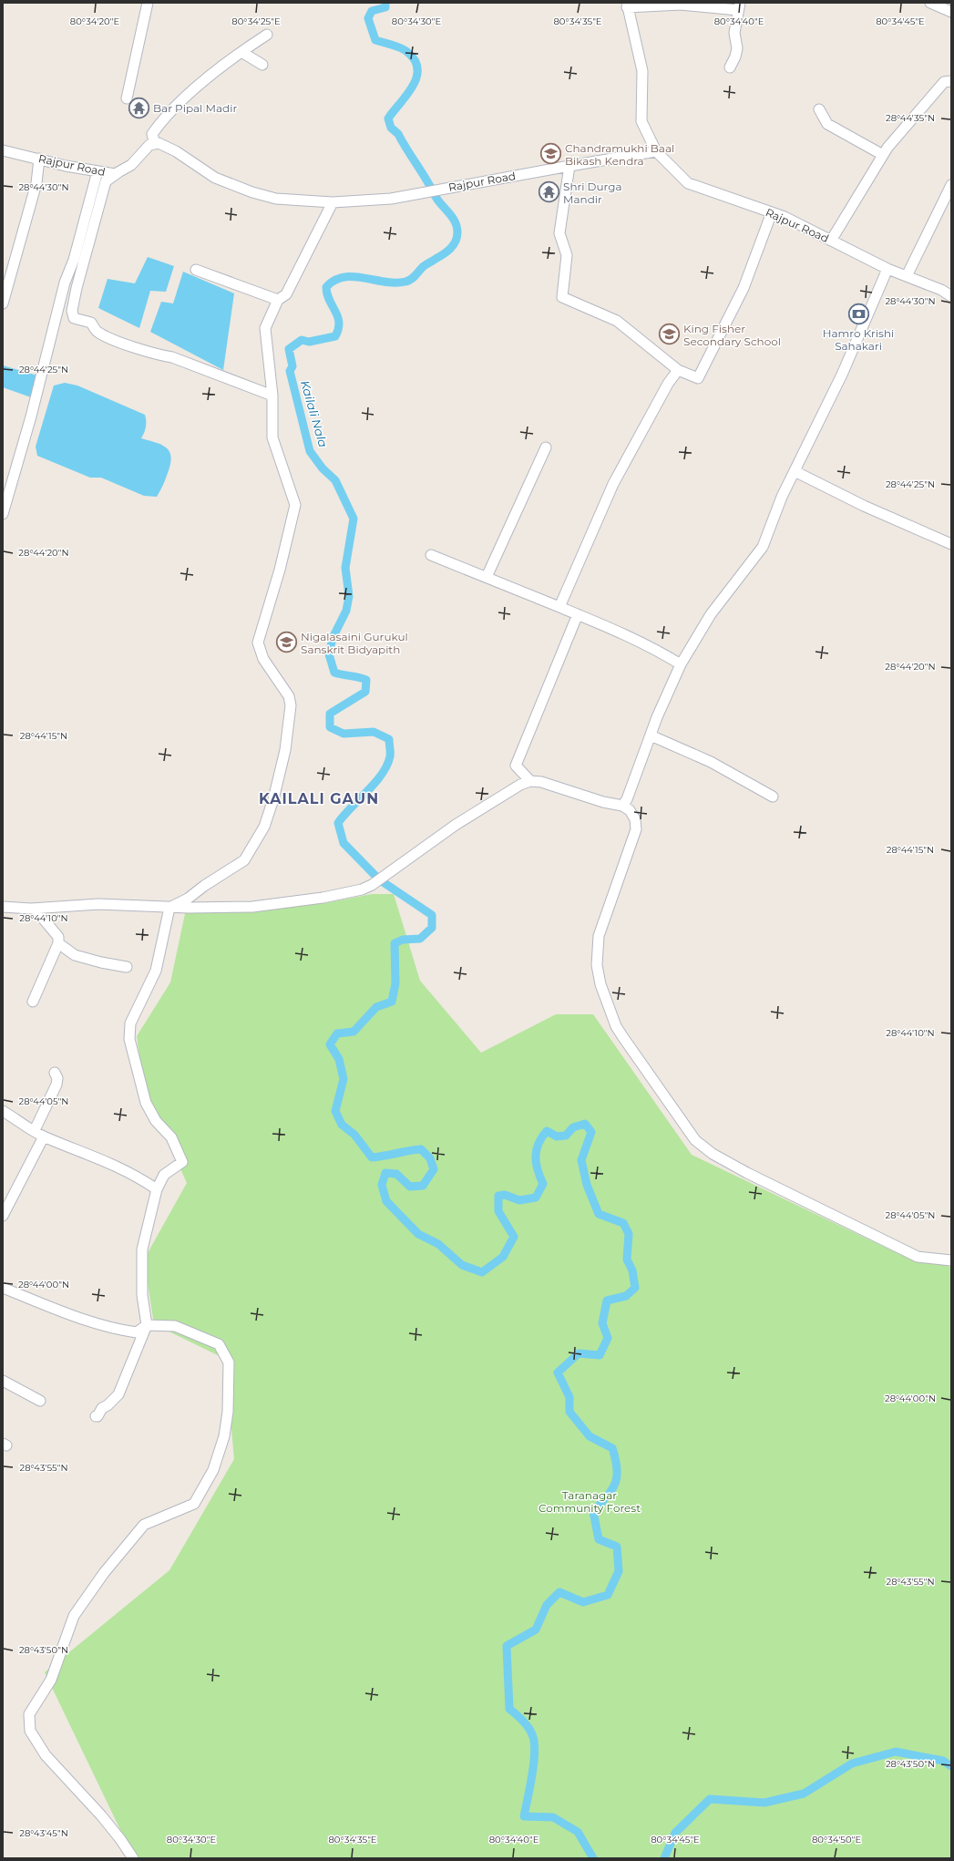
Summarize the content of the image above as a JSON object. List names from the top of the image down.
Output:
{
  "streets": {
    "street": ["Rajpur Road"]
  },
  "districts": ["KAILALI GAUN"],
  "water": ["Kailali Nala"],
  "parks": ["Taranagar Community Forest"],
  "places": {
    "temple": ["Bar Pipal Madir", "Shri Durga Mandir"],
    "school or university": ["Chandramukhi Baal Bikash Kendra", "King Fisher Secondary School", "Nigalasaini Gurukul Sanskrit Bidyapith"],
    "bank": ["Hamro Krishi Sahakari"]
  },
  "coordinates": [
    "80°34'20\"E",
    "80°34'25\"E",
    "80°34'30\"E",
    "80°34'35\"E",
    "80°34'40\"E",
    "80°34'45\"E",
    "28°44'35\"N",
    "28°44'30\"N",
    "28°44'25\"N",
    "28°44'20\"N",
    "28°44'15\"N",
    "28°44'10\"N",
    "28°44'05\"N",
    "28°44'00\"N",
    "28°43'55\"N",
    "28°43'50\"N",
    "28°43'45\"N",
    "80°34'50\"E"
  ]
}
